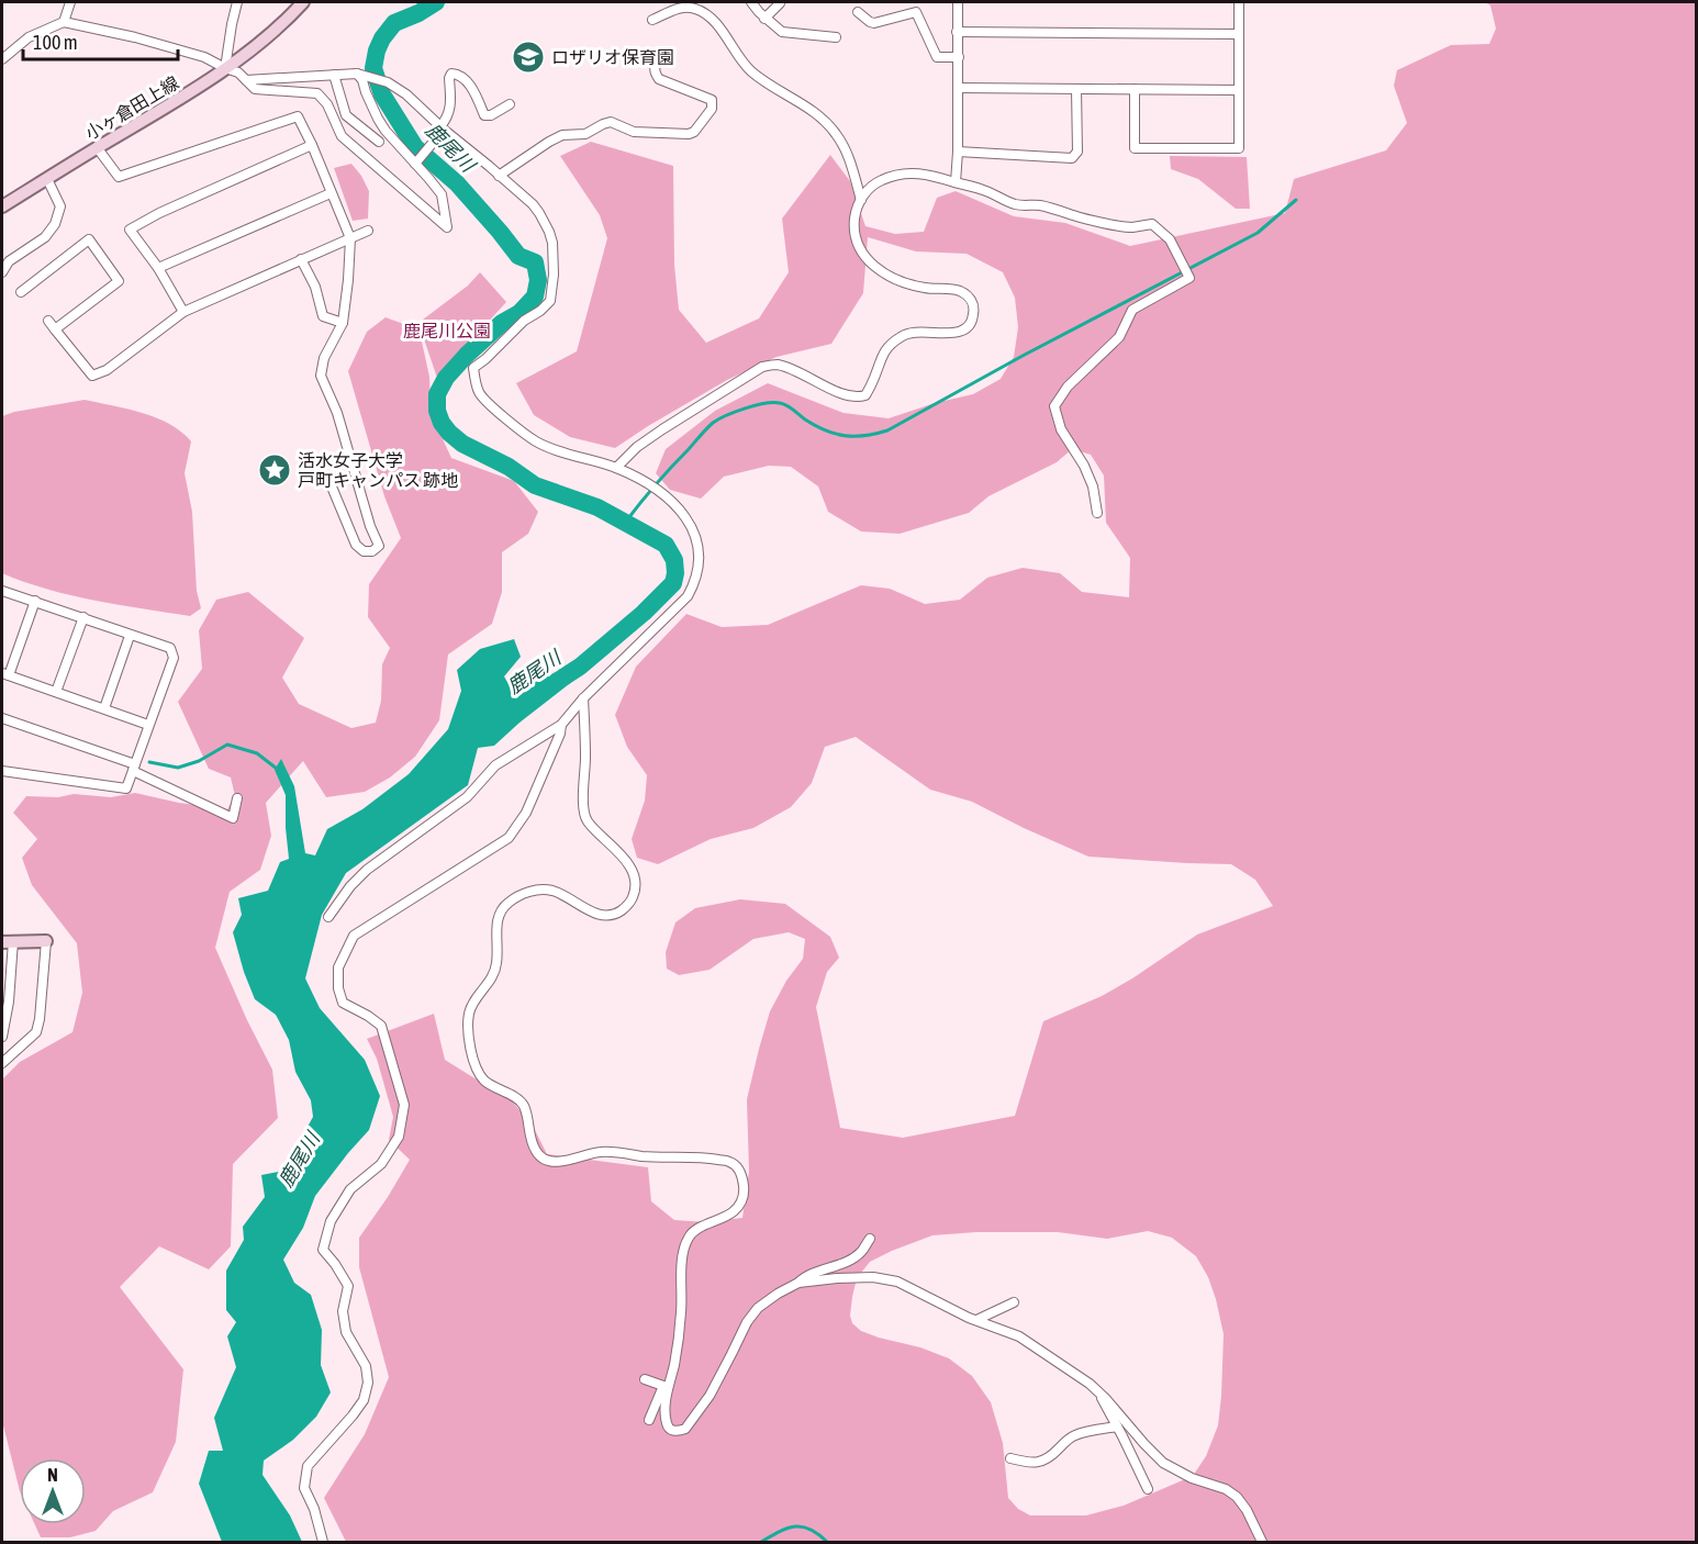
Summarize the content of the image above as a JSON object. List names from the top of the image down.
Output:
{
  "streets": {
    "main road": ["小ヶ倉田上線"]
  },
  "water": ["鹿尾川"],
  "parks": ["鹿尾川公園"],
  "places": {
    "school or university": ["ロザリオ保育園"],
    "place": ["活水女子大学 戸町キャンパス 跡地"]
  },
  "scale_bar": "100 m",
  "north": "top"
}
